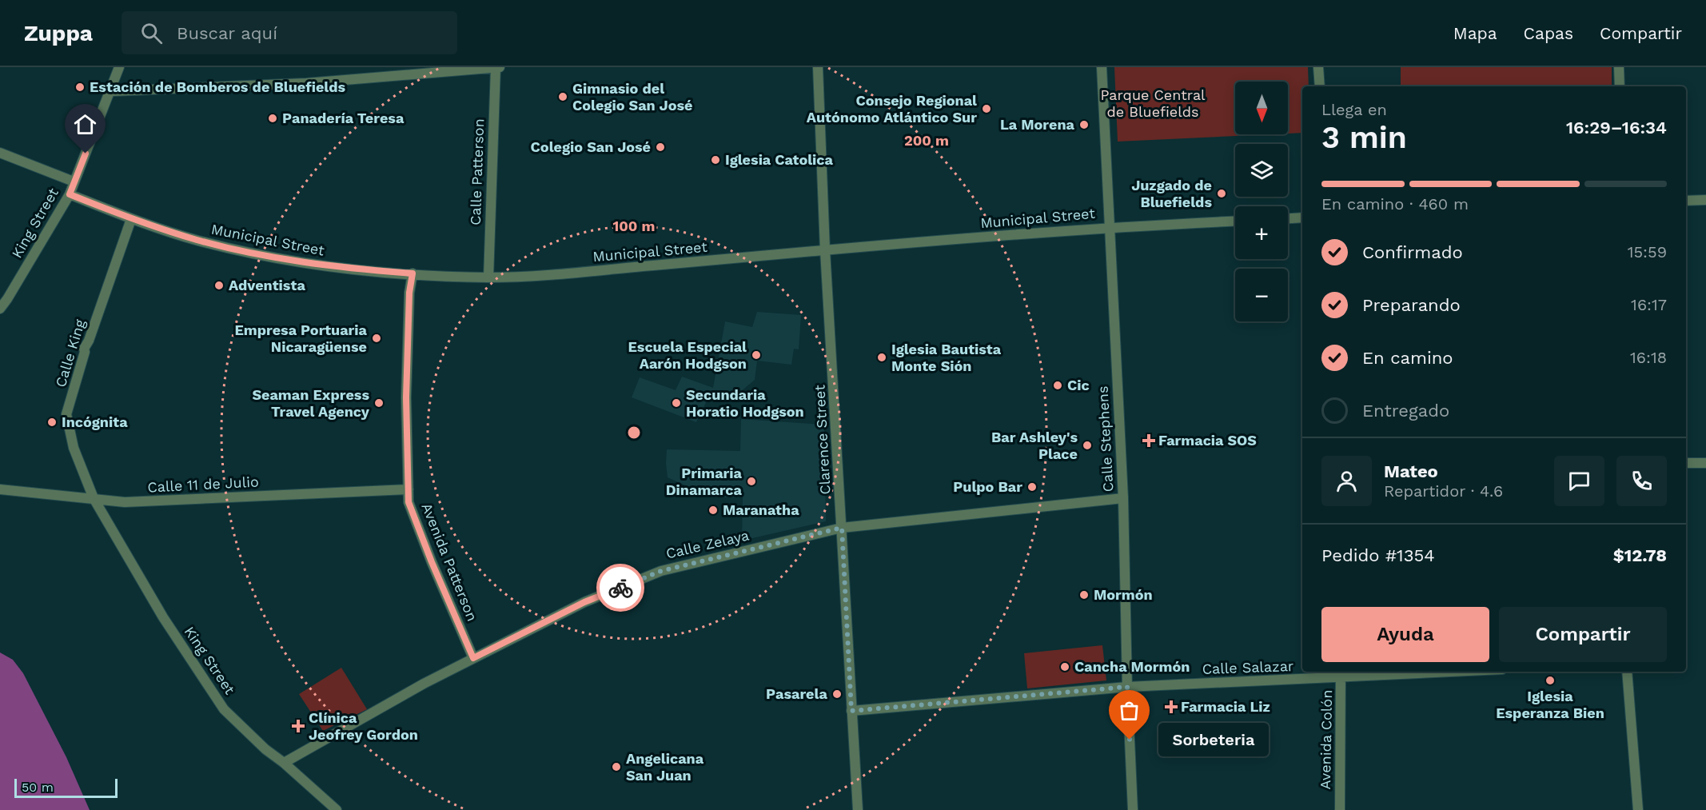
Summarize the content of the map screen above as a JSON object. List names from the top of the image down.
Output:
{
  "streets": {
    "street": [
      "Calle Patterson",
      "Municipal Street",
      "King Street",
      "Calle King",
      "Calle Stephens",
      "Clarence Street",
      "Calle 11 de Julio",
      "Calle Zelaya",
      "Avenida Patterson",
      "Calle Salazar",
      "Avenida Colón"
    ]
  },
  "crossings": [
    ["Calle Patterson", "Municipal Street"],
    ["Municipal Street", "King Street"],
    ["Municipal Street", "Calle King"],
    ["Municipal Street", "Calle Stephens"],
    ["Municipal Street", "Clarence Street"],
    ["Municipal Street", "Avenida Patterson"],
    ["King Street", "Calle King"],
    ["King Street", "Calle 11 de Julio"],
    ["King Street", "Calle Zelaya"],
    ["Calle King", "Calle 11 de Julio"],
    ["Calle Stephens", "Calle Zelaya"],
    ["Calle Stephens", "Calle Salazar"],
    ["Clarence Street", "Calle Zelaya"],
    ["Clarence Street", "Calle Salazar"],
    ["Calle 11 de Julio", "Avenida Patterson"],
    ["Calle Zelaya", "Avenida Patterson"],
    ["Calle Salazar", "Avenida Colón"]
  ],
  "parks": ["Parque Central de Bluefields"],
  "places": {
    "other": [
      "Estación de Bomberos de Bluefields",
      "Gimnasio del Colegio San José",
      "Consejo Regional Autónomo Atlántico Sur",
      "Panadería Teresa",
      "La Morena",
      "Colegio San José",
      "Iglesia Catolica",
      "Juzgado de Bluefields",
      "Adventista",
      "Empresa Portuaria Nicaragüense",
      "Escuela Especial Aarón Hodgson",
      "Iglesia Bautista Monte Sión",
      "Cic",
      "Seaman Express Travel Agency",
      "Secundaria Horatio Hodgson",
      "Incógnita",
      "Bar Ashley's Place",
      "Primaria Dinamarca",
      "Pulpo Bar",
      "Maranatha",
      "Mormón",
      "Cancha Mormón",
      "Iglesia Esperanza Bien",
      "Pasarela",
      "Sorbeteria",
      "Angelicana San Juan"
    ],
    "health": ["Farmacia SOS", "Farmacia Liz", "Clínica Jeofrey Gordon"]
  },
  "scale_bar": "50 m",
  "north": "bottom",
  "page": {
    "header": "Zuppa",
    "search": "Buscar aquí",
    "nav": ["Mapa", "Capas", "Compartir"],
    "map_buttons": ["+", "−"],
    "heading": ["3 min", "Llega en", "16:29–16:34"],
    "panel": [
      "Mateo",
      "Repartidor · 4.6",
      "Pedido #1354",
      "$12.78"
    ],
    "bar": "En camino · 460 m",
    "list": [
      ["Confirmado", "15:59"],
      ["Preparando", "16:17"],
      ["En camino", "16:18"],
      "Entregado"
    ],
    "buttons": ["Ayuda", "Compartir"],
    "bubble": "Sorbeteria",
    "scale": "50 m"
  },
  "rings": ["200 m", "100 m"]
}
